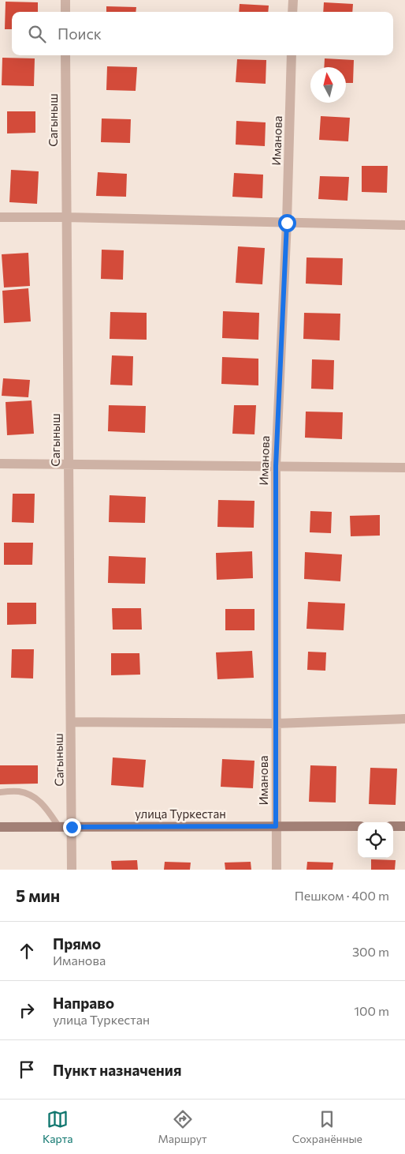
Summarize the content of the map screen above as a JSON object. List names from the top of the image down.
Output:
{
  "streets": {
    "street": ["Сагыныш", "Иманова", "улица Туркестан"]
  },
  "crossings": [
    ["Сагыныш", "улица Туркестан"],
    ["Иманова", "улица Туркестан"]
  ],
  "north": "top",
  "page": {
    "search": "Поиск",
    "heading": ["5 мин", "Пешком · 400 m"],
    "list": [
      ["Прямо", "Иманова", "300 m"],
      ["Направо", "улица Туркестан", "100 m"],
      "Пункт назначения"
    ],
    "nav": ["Карта", "Маршрут", "Сохранённые"]
  }
}
